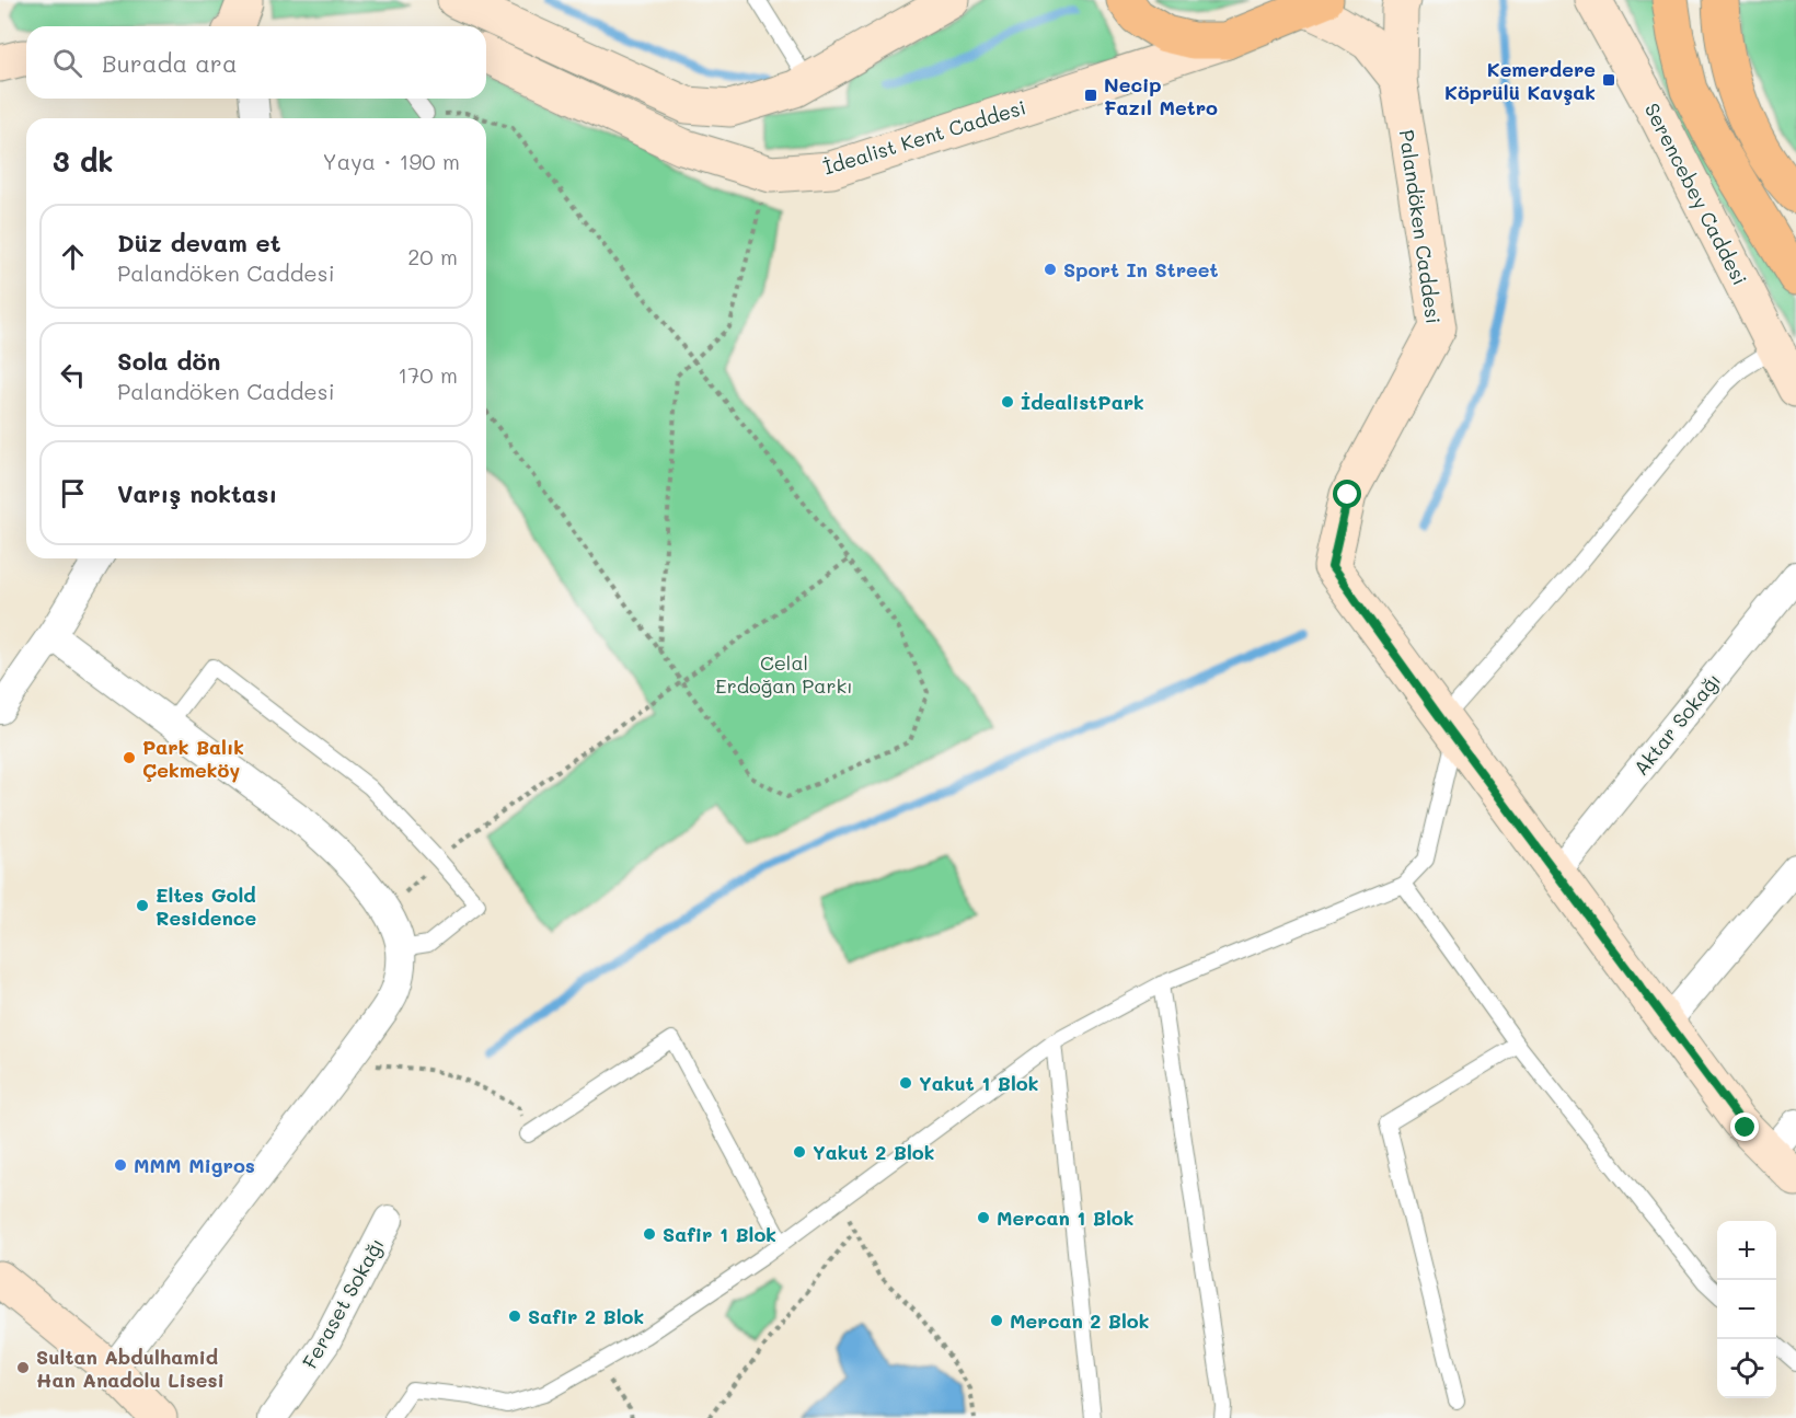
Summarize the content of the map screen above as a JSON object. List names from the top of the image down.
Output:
{
  "streets": {
    "main road": ["İdealist Kent Caddesi"],
    "street": [
      "Serencebey Caddesi",
      "Palandöken Caddesi",
      "Aktar Sokağı",
      "Feraset Sokağı"
    ]
  },
  "crossings": [
    ["Palandöken Caddesi", "Aktar Sokağı"]
  ],
  "parks": ["Celal Erdoğan Parkı"],
  "places": {
    "transit": ["Kemerdere Köprülü Kavşak", "Necip Fazıl Metro"],
    "other": [
      "Sport In Street",
      "İdealistPark",
      "Park Balık Çekmeköy",
      "Eltes Gold Residence",
      "Yakut 1 Blok",
      "Yakut 2 Blok",
      "MMM Migros",
      "Mercan 1 Blok",
      "Safir 1 Blok",
      "Safir 2 Blok",
      "Mercan 2 Blok",
      "Sultan Abdulhamid Han Anadolu Lisesi"
    ]
  },
  "page": {
    "search": "Burada ara",
    "heading": ["3 dk", "Yaya · 190 m"],
    "list": [
      ["Düz devam et", "Palandöken Caddesi", "20 m"],
      ["Sola dön", "Palandöken Caddesi", "170 m"],
      "Varış noktası"
    ],
    "map_buttons": ["+", "−"]
  }
}
